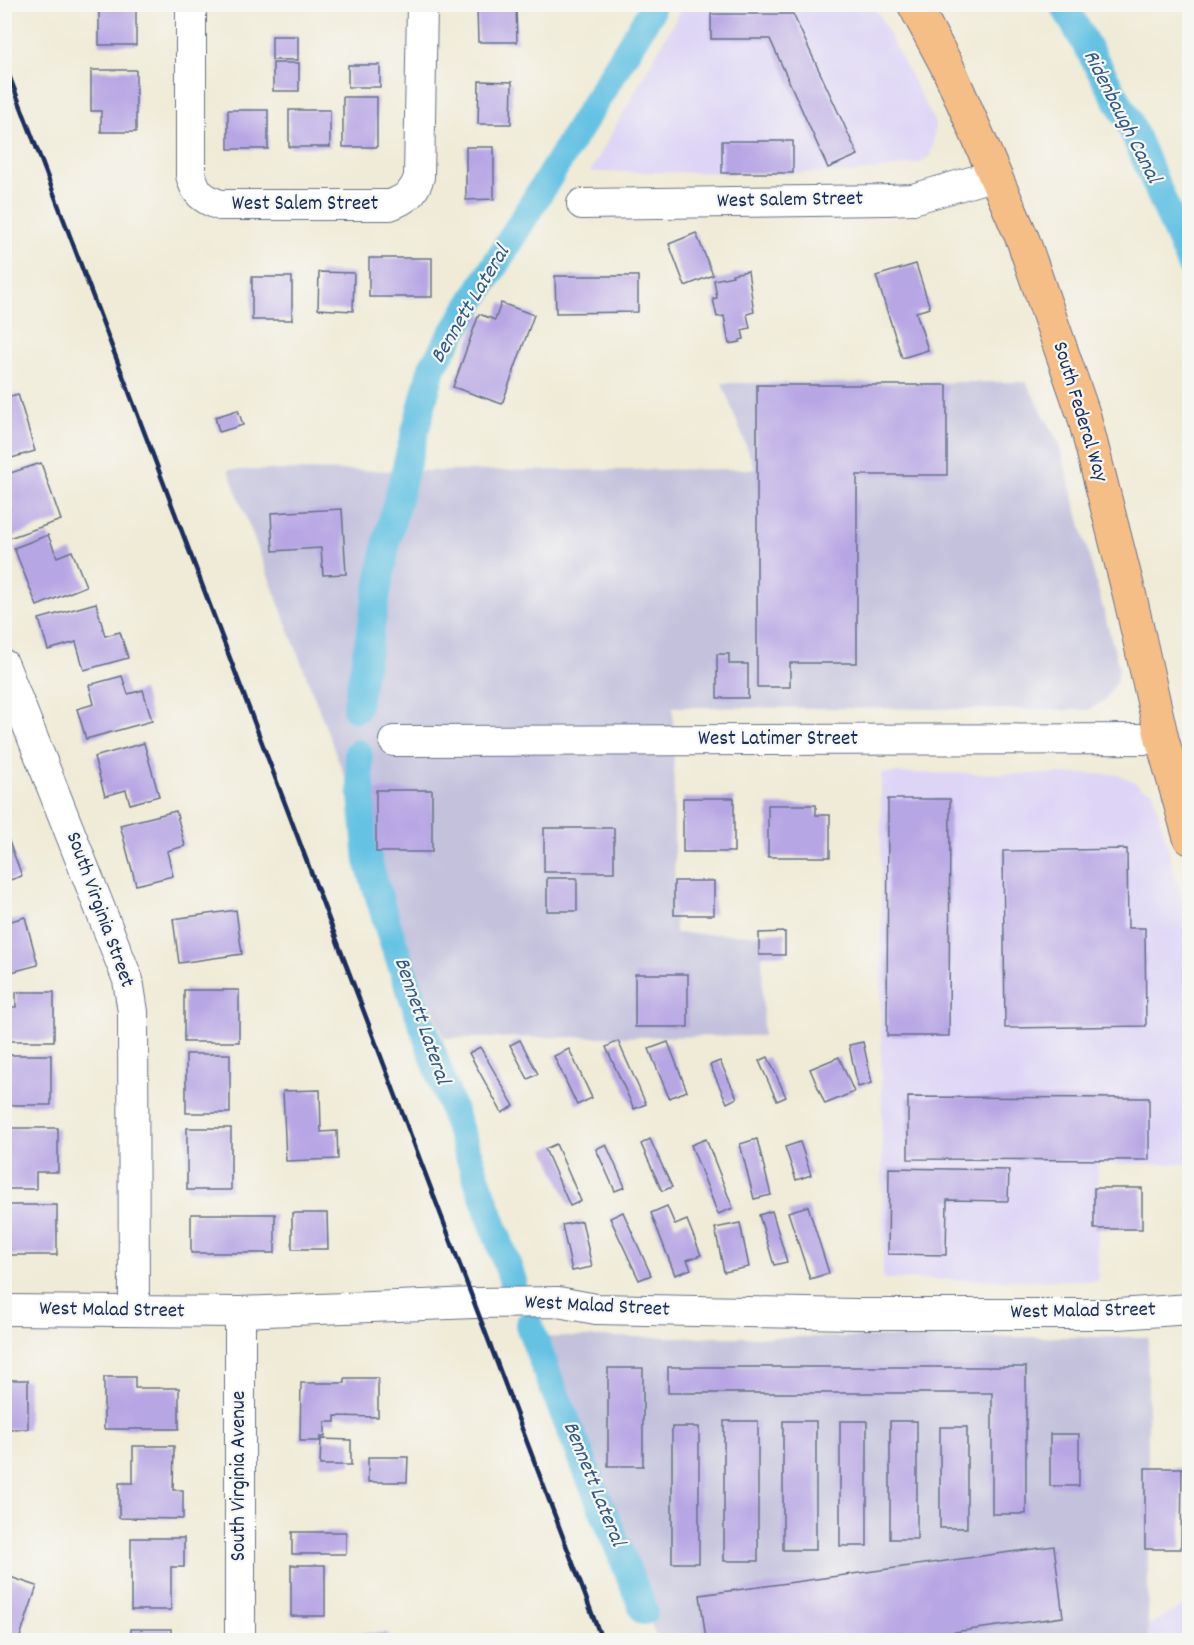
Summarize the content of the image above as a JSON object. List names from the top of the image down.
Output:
{
  "streets": {
    "main road": ["South Federal Way"],
    "street": [
      "West Salem Street",
      "West Latimer Street",
      "South Virginia Street",
      "West Malad Street",
      "South Virginia Avenue"
    ]
  },
  "crossings": [
    ["West Salem Street", "South Federal Way"],
    ["South Federal Way", "West Latimer Street"],
    ["South Virginia Street", "West Malad Street"],
    ["West Malad Street", "South Virginia Avenue"]
  ],
  "water": ["Ridenbaugh Canal", "Bennett Lateral"]
}
